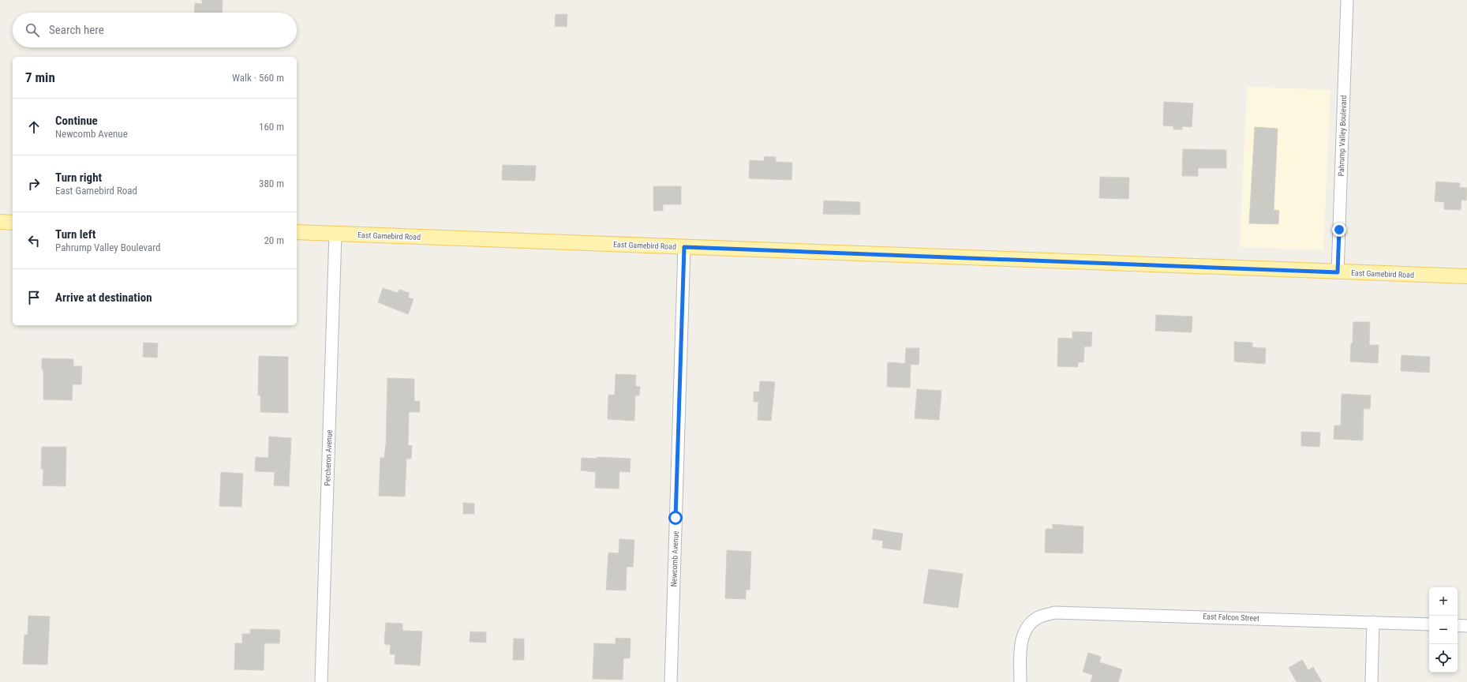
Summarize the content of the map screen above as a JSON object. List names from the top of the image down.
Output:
{
  "streets": {
    "main road": ["East Gamebird Road"],
    "street": [
      "Pahrump Valley Boulevard",
      "Percheron Avenue",
      "Newcomb Avenue",
      "East Falcon Street"
    ]
  },
  "crossings": [
    ["Pahrump Valley Boulevard", "East Gamebird Road"],
    ["East Gamebird Road", "Percheron Avenue"],
    ["East Gamebird Road", "Newcomb Avenue"]
  ],
  "page": {
    "search": "Search here",
    "heading": ["7 min", "Walk · 560 m"],
    "list": [
      ["Continue", "Newcomb Avenue", "160 m"],
      ["Turn right", "East Gamebird Road", "380 m"],
      ["Turn left", "Pahrump Valley Boulevard", "20 m"],
      "Arrive at destination"
    ],
    "map_buttons": ["+", "−"]
  }
}
